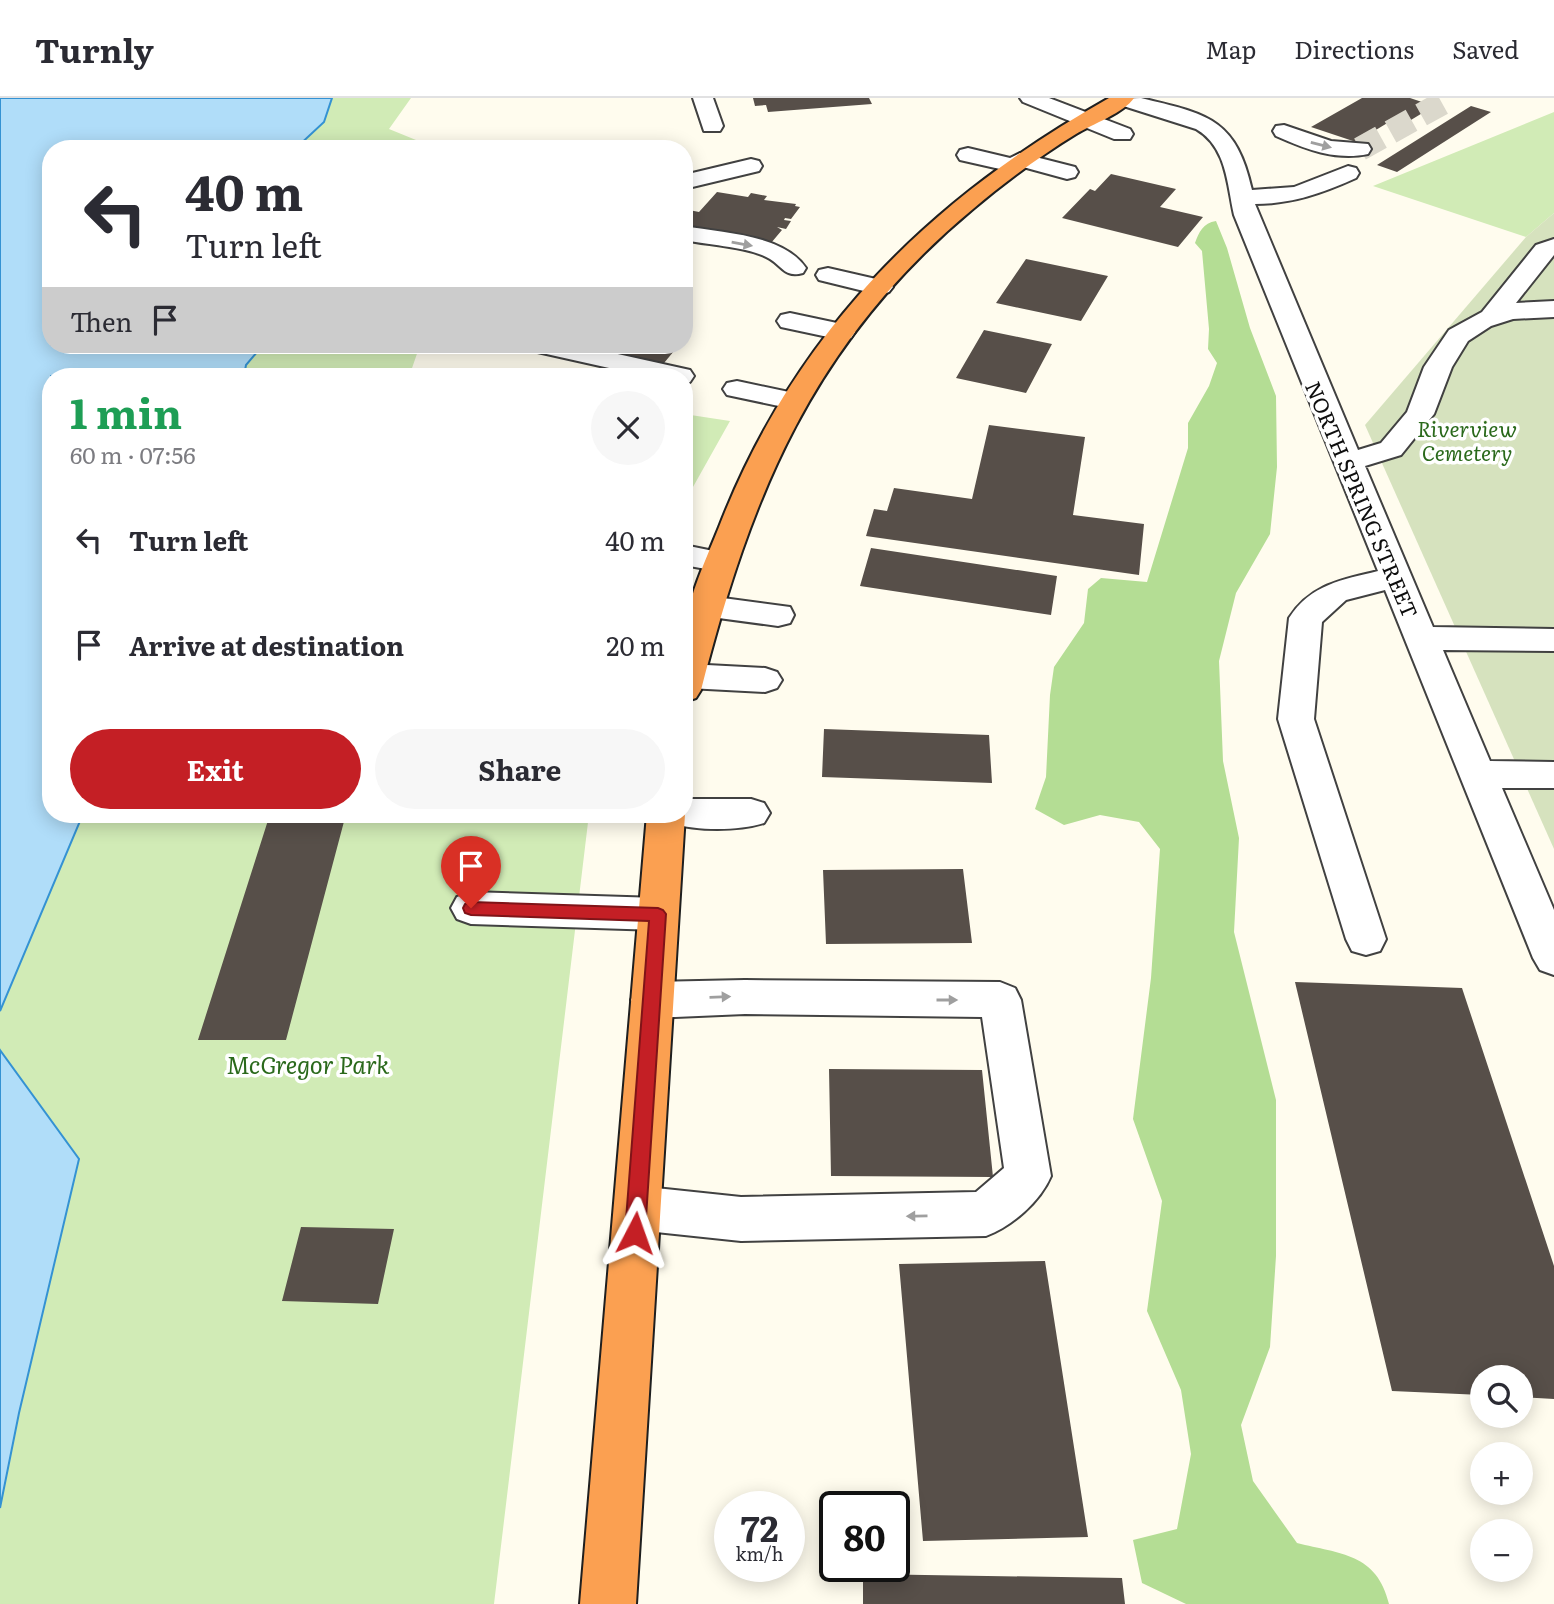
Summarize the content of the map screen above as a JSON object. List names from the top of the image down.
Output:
{
  "streets": {
    "street": ["NORTH SPRING STREET"]
  },
  "parks": ["Riverview Cemetery", "McGregor Park"],
  "page": {
    "header": "Turnly",
    "nav": ["Map", "Directions", "Saved"],
    "turn": ["40 m", "Turn left"],
    "then": "Then",
    "heading": ["1 min", "60 m · 07:56"],
    "list": [
      {
        "name": "Turn left",
        "value": "40 m"
      },
      {
        "name": "Arrive at destination",
        "value": "20 m"
      }
    ],
    "buttons": ["Exit", "Share"],
    "map_buttons": ["+", "−"],
    "speed": "72 km/h",
    "limit": "80"
  }
}
